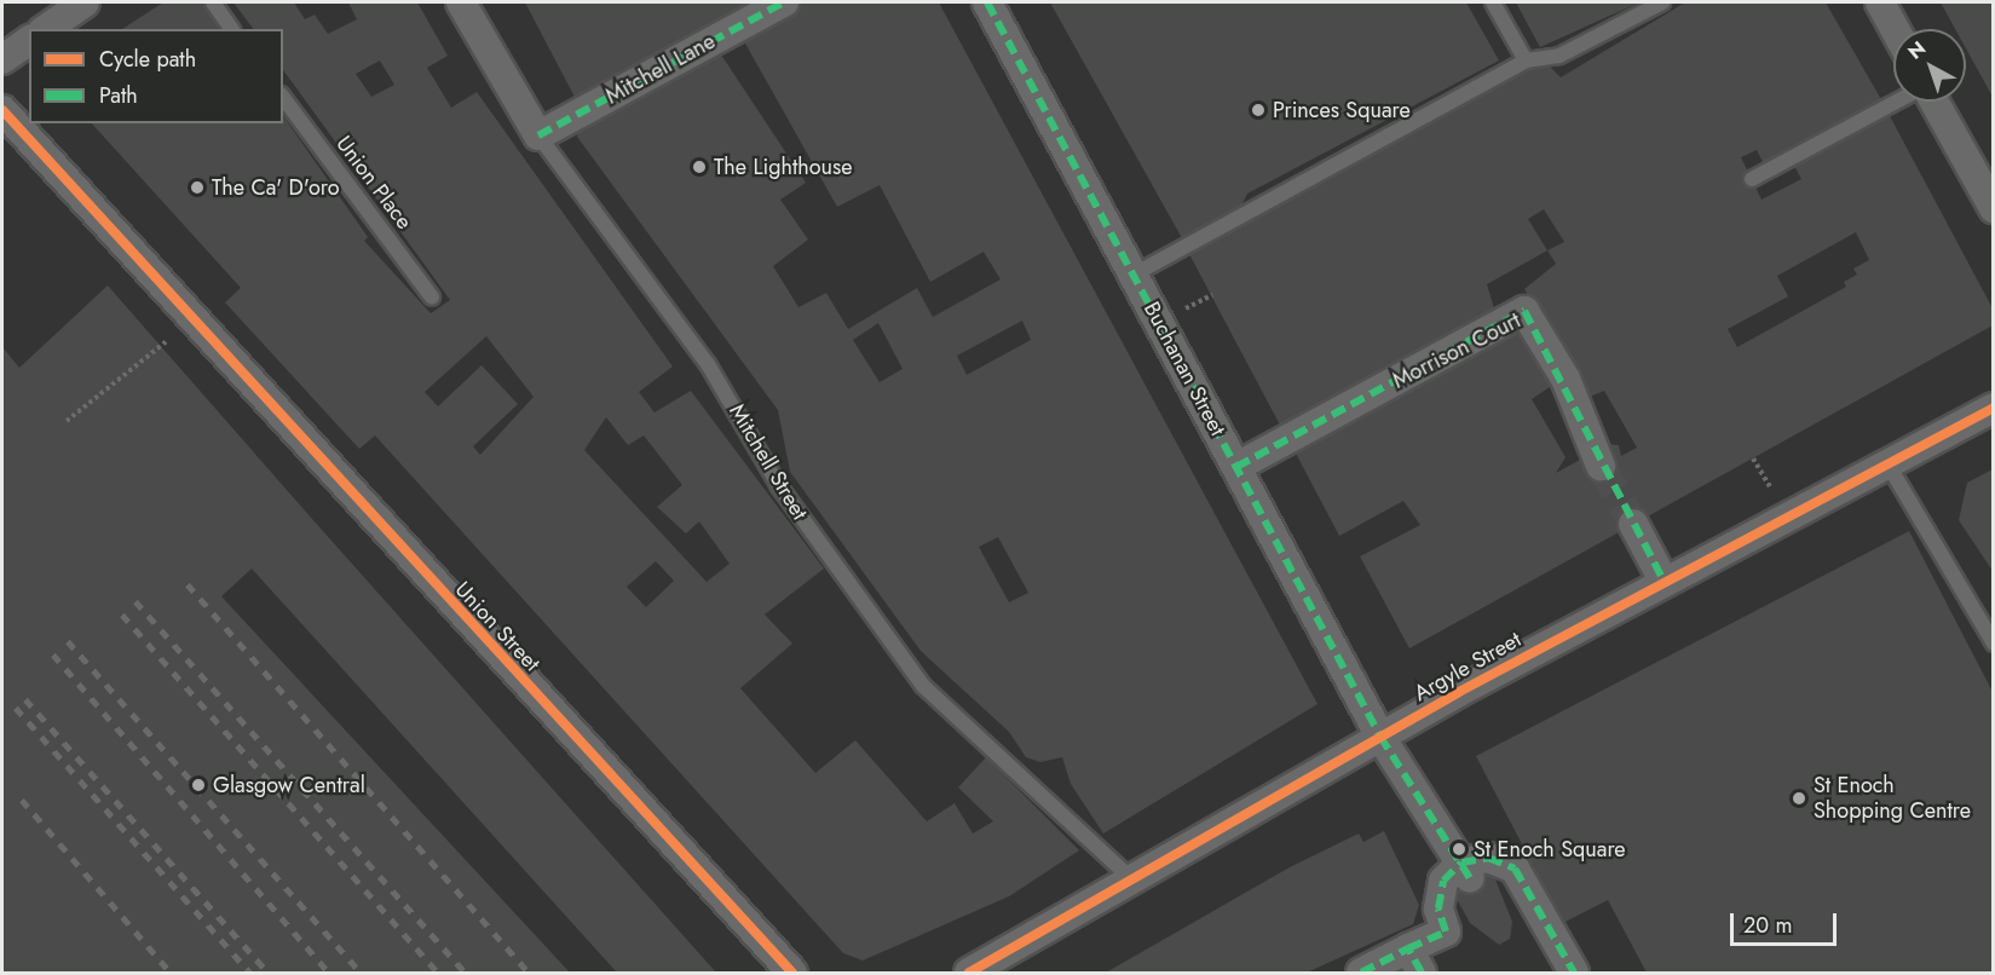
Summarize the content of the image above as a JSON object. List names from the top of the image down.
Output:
{
  "streets": {
    "street": [
      "Mitchell Lane",
      "Morrison Court",
      "Buchanan Street",
      "Mitchell Street",
      "Union Street",
      "Argyle Street"
    ],
    "lane": ["Union Place"]
  },
  "crossings": [
    ["Mitchell Lane", "Mitchell Street"],
    ["Morrison Court", "Buchanan Street"],
    ["Buchanan Street", "Argyle Street"],
    ["Mitchell Street", "Argyle Street"]
  ],
  "places": [
    "Princes Square",
    "The Lighthouse",
    "The Ca' D'oro",
    "Glasgow Central",
    "St Enoch Shopping Centre",
    "St Enoch Square"
  ],
  "legend": ["Cycle path", "Path"],
  "scale_bar": "20 m",
  "north": "top left"
}
